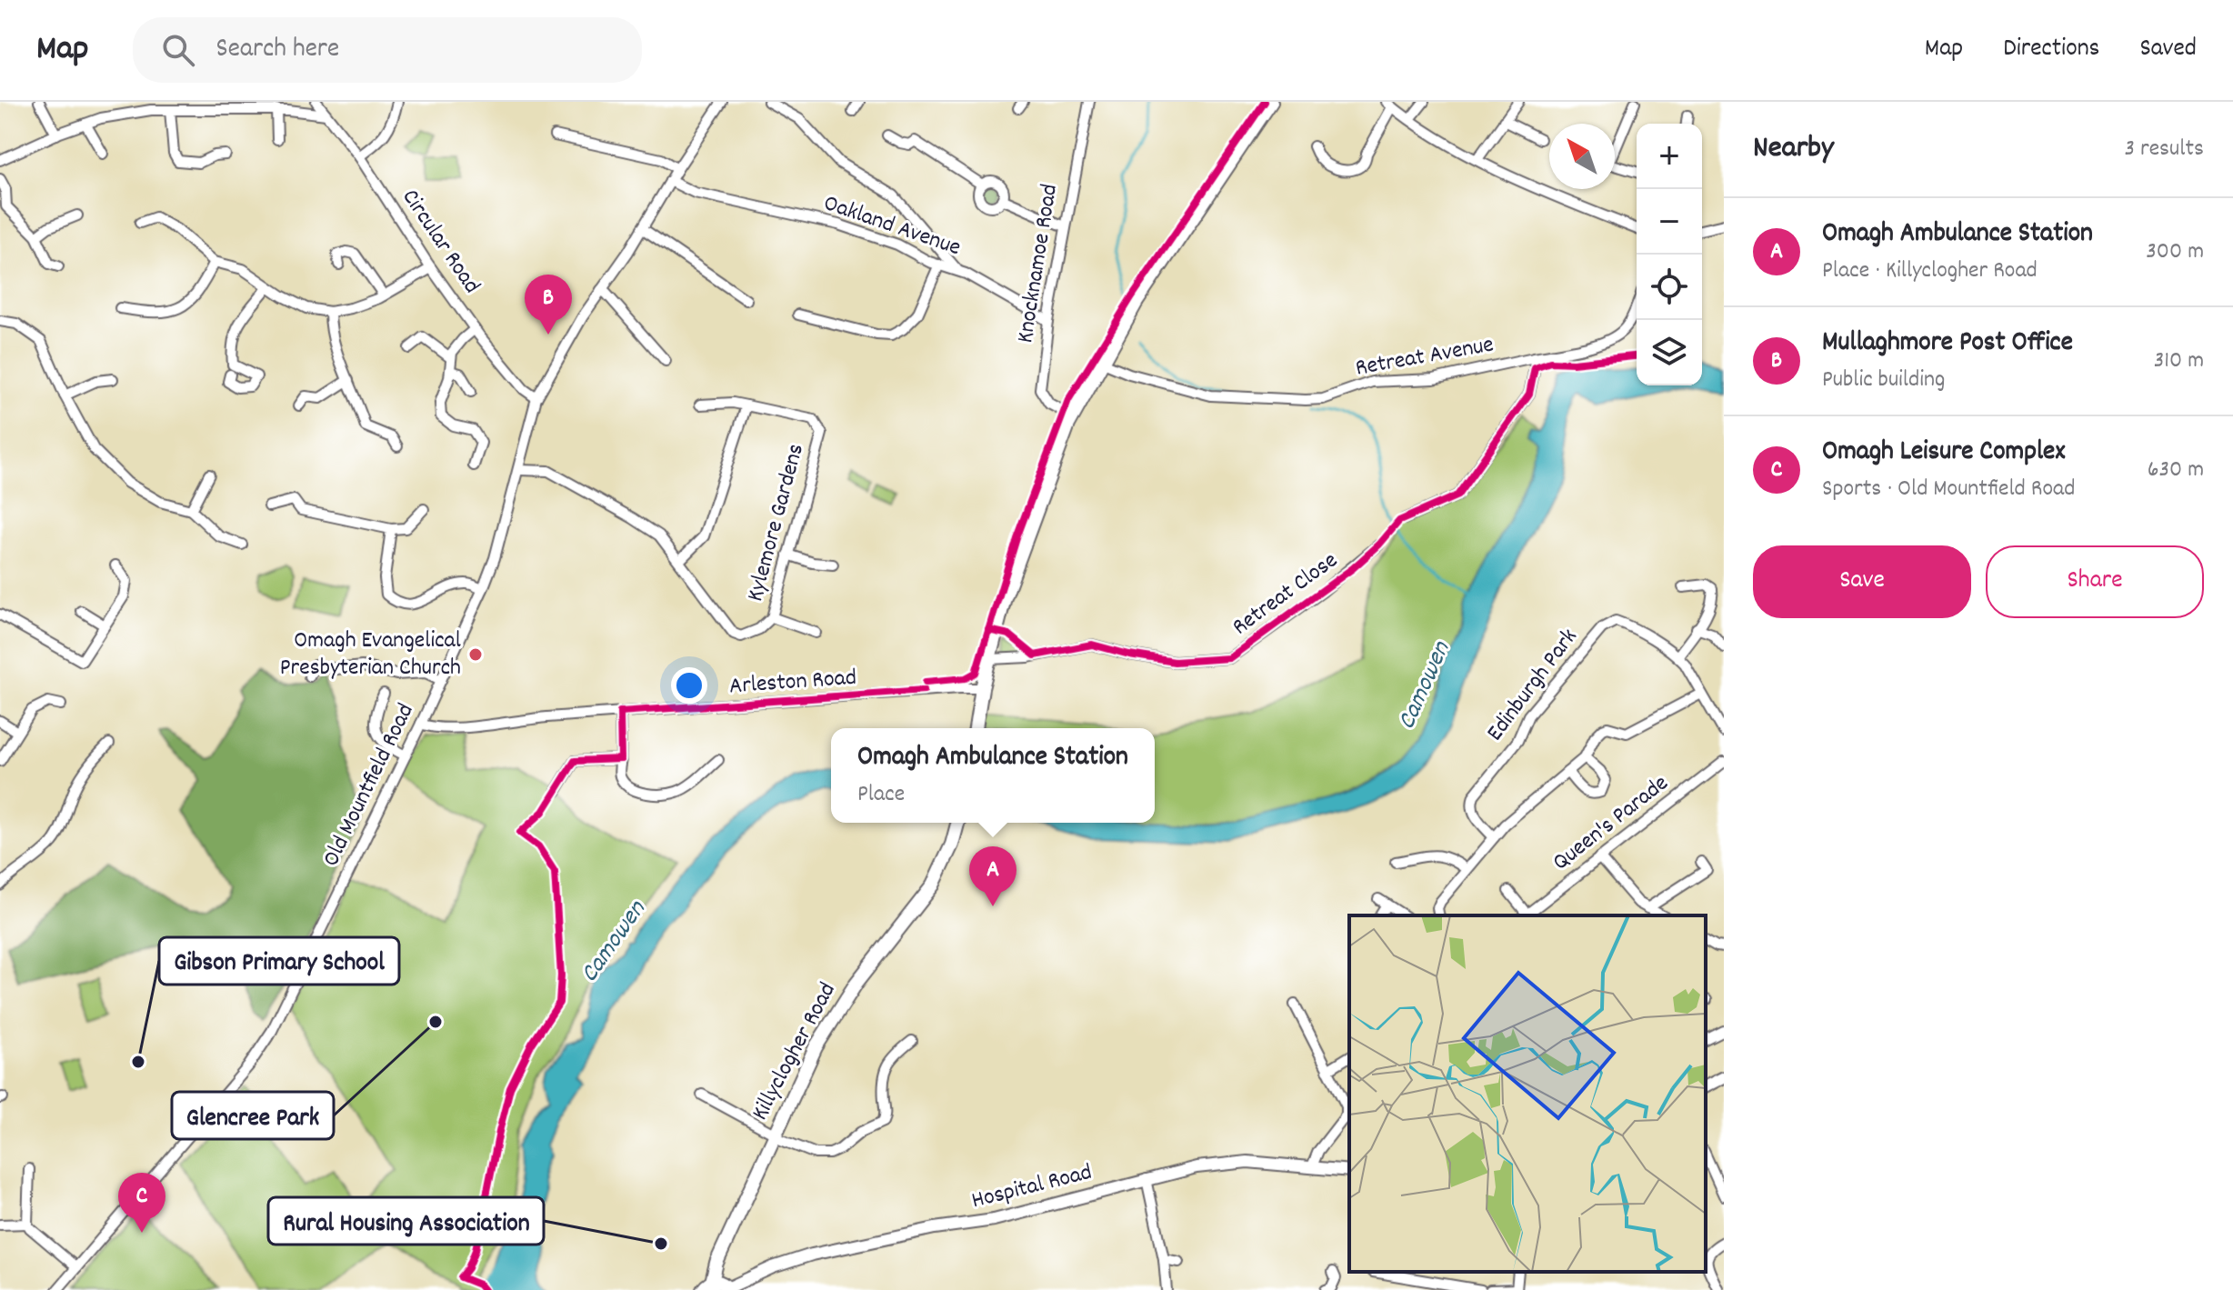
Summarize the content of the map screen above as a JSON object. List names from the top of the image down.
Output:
{
  "streets": {
    "highway": ["Killyclogher Road"],
    "main road": ["Hospital Road"],
    "street": [
      "Oakland Avenue",
      "Circular Road",
      "Knocknamoe Road",
      "Retreat Avenue",
      "Kylemore Gardens",
      "Retreat Close",
      "Arleston Road",
      "Edinburgh Park",
      "Old Mountfield Road",
      "Queen's Parade"
    ]
  },
  "crossings": [
    ["Oakland Avenue", "Knocknamoe Road"],
    ["Oakland Avenue", "Old Mountfield Road"],
    ["Circular Road", "Old Mountfield Road"],
    ["Kylemore Gardens", "Old Mountfield Road"],
    ["Arleston Road", "Old Mountfield Road"]
  ],
  "water": ["Camowen"],
  "places": [
    "Omagh Evangelical Presbyterian Church",
    "Glencree Park",
    "Gibson Primary School",
    "Rural Housing Association"
  ],
  "north": "top left",
  "page": {
    "header": "Map",
    "search": "Search here",
    "nav": ["Map", "Directions", "Saved"],
    "heading": ["Nearby", "3 results"],
    "map_buttons": ["+", "−"],
    "list": [
      {
        "mark": "A",
        "name": "Omagh Ambulance Station",
        "note": "Place · Killyclogher Road",
        "value": "300 m"
      },
      {
        "mark": "B",
        "name": "Mullaghmore Post Office",
        "note": "Public building",
        "value": "310 m"
      },
      {
        "mark": "C",
        "name": "Omagh Leisure Complex",
        "note": "Sports · Old Mountfield Road",
        "value": "630 m"
      }
    ],
    "pins": ["B", "A", "C"],
    "buttons": ["Save", "Share"],
    "popup": ["Omagh Ambulance Station", "Place"]
  }
}
